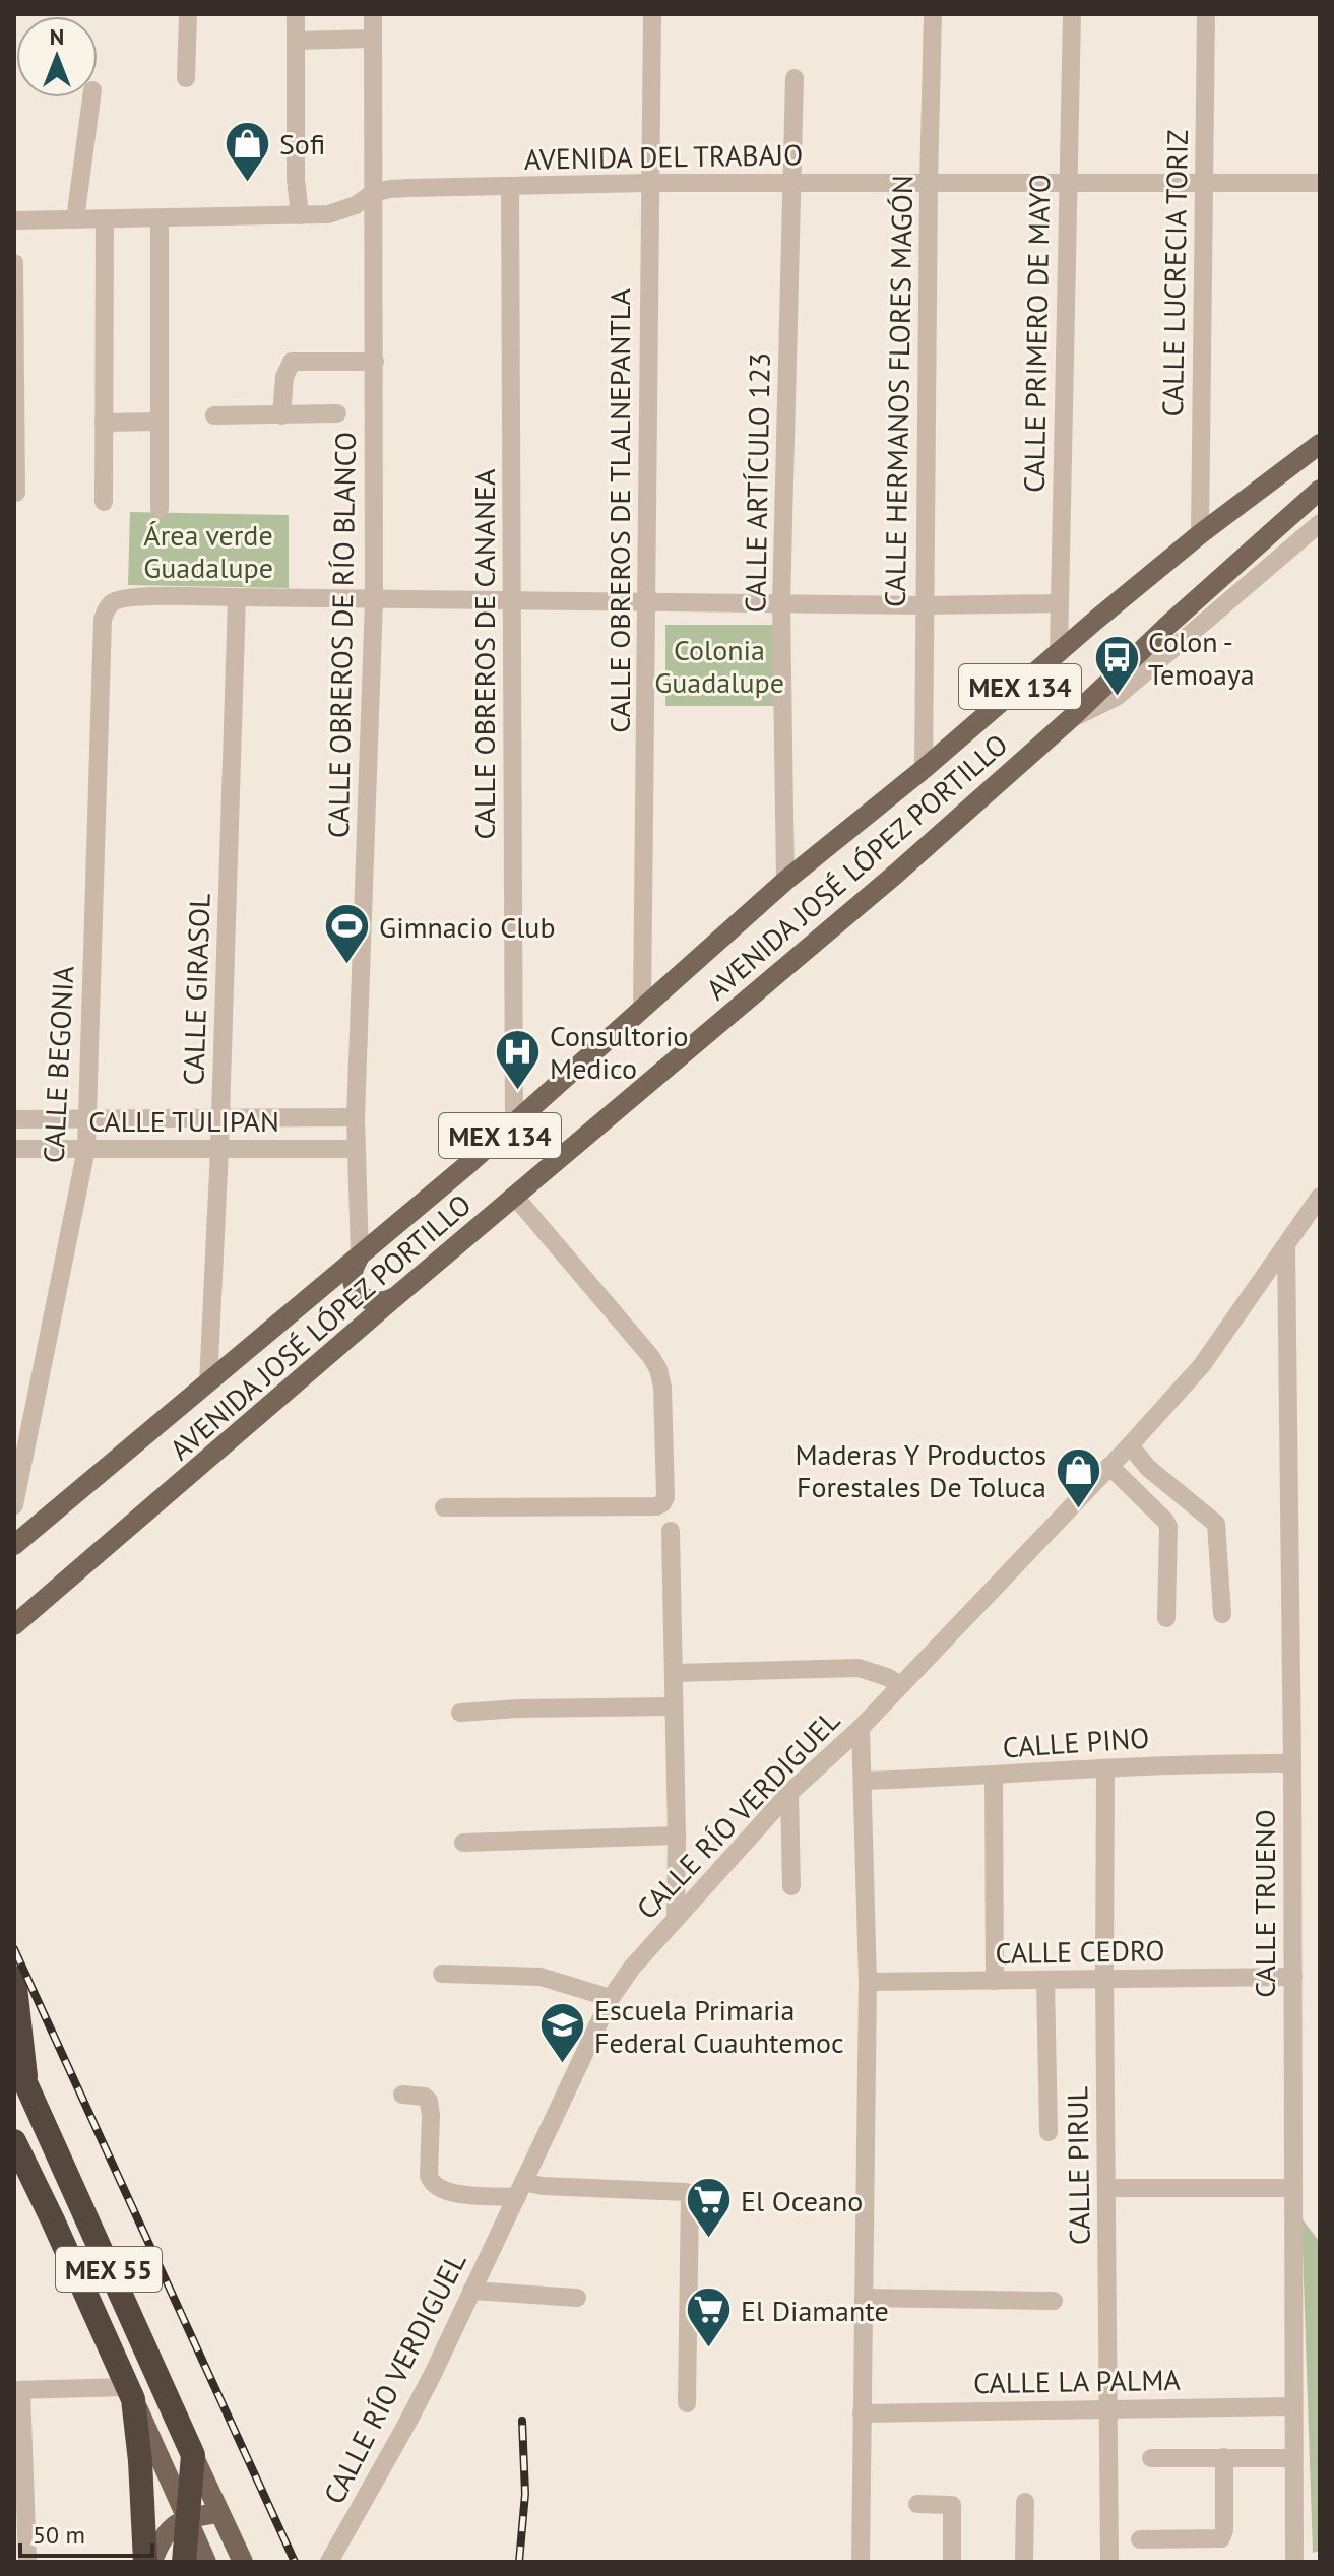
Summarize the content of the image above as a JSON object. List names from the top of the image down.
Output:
{
  "streets": {
    "highway": ["MEX 55"],
    "main road": ["MEX 134", "AVENIDA JOSÉ LÓPEZ PORTILLO"],
    "street": [
      "AVENIDA DEL TRABAJO",
      "CALLE LUCRECIA TORIZ",
      "CALLE PRIMERO DE MAYO",
      "CALLE HERMANOS FLORES MAGÓN",
      "CALLE ARTÍCULO 123",
      "CALLE OBREROS DE TLALNEPANTLA",
      "CALLE OBREROS DE RÍO BLANCO",
      "CALLE OBREROS DE CANANEA",
      "CALLE GIRASOL",
      "CALLE BEGONIA",
      "CALLE TULIPAN",
      "CALLE PINO",
      "CALLE RÍO VERDIGUEL",
      "CALLE TRUENO",
      "CALLE CEDRO",
      "CALLE PIRUL",
      "CALLE LA PALMA"
    ]
  },
  "crossings": [
    ["AVENIDA DEL TRABAJO", "CALLE LUCRECIA TORIZ"],
    ["AVENIDA DEL TRABAJO", "CALLE PRIMERO DE MAYO"],
    ["AVENIDA DEL TRABAJO", "CALLE HERMANOS FLORES MAGÓN"],
    ["AVENIDA DEL TRABAJO", "CALLE ARTÍCULO 123"],
    ["AVENIDA DEL TRABAJO", "CALLE OBREROS DE TLALNEPANTLA"],
    ["AVENIDA DEL TRABAJO", "CALLE OBREROS DE RÍO BLANCO"],
    ["AVENIDA DEL TRABAJO", "CALLE OBREROS DE CANANEA"],
    ["CALLE LUCRECIA TORIZ", "AVENIDA JOSÉ LÓPEZ PORTILLO"],
    ["CALLE PRIMERO DE MAYO", "AVENIDA JOSÉ LÓPEZ PORTILLO"],
    ["CALLE HERMANOS FLORES MAGÓN", "AVENIDA JOSÉ LÓPEZ PORTILLO"],
    ["CALLE ARTÍCULO 123", "AVENIDA JOSÉ LÓPEZ PORTILLO"],
    ["CALLE OBREROS DE TLALNEPANTLA", "AVENIDA JOSÉ LÓPEZ PORTILLO"],
    ["CALLE OBREROS DE RÍO BLANCO", "AVENIDA JOSÉ LÓPEZ PORTILLO"],
    ["CALLE OBREROS DE RÍO BLANCO", "CALLE TULIPAN"],
    ["CALLE OBREROS DE CANANEA", "AVENIDA JOSÉ LÓPEZ PORTILLO"],
    ["AVENIDA JOSÉ LÓPEZ PORTILLO", "CALLE GIRASOL"],
    ["CALLE GIRASOL", "CALLE BEGONIA"],
    ["CALLE GIRASOL", "CALLE TULIPAN"],
    ["CALLE BEGONIA", "CALLE TULIPAN"],
    ["CALLE PINO", "CALLE TRUENO"],
    ["CALLE PINO", "CALLE PIRUL"],
    ["CALLE RÍO VERDIGUEL", "CALLE TRUENO"],
    ["CALLE TRUENO", "CALLE CEDRO"],
    ["CALLE TRUENO", "CALLE LA PALMA"],
    ["CALLE CEDRO", "CALLE PIRUL"],
    ["CALLE PIRUL", "CALLE LA PALMA"]
  ],
  "parks": ["Área verde Guadalupe", "Colonia Guadalupe"],
  "places": {
    "shop": ["Sofi", "Maderas Y Productos Forestales De Toluca"],
    "bus stop": ["Colon - Temoaya"],
    "sports": ["Gimnacio Club"],
    "hospital": ["Consultorio Medico"],
    "school or university": ["Escuela Primaria Federal Cuauhtemoc"],
    "supermarket": ["El Oceano", "El Diamante"]
  },
  "scale_bar": "50 m",
  "north": "top"
}
